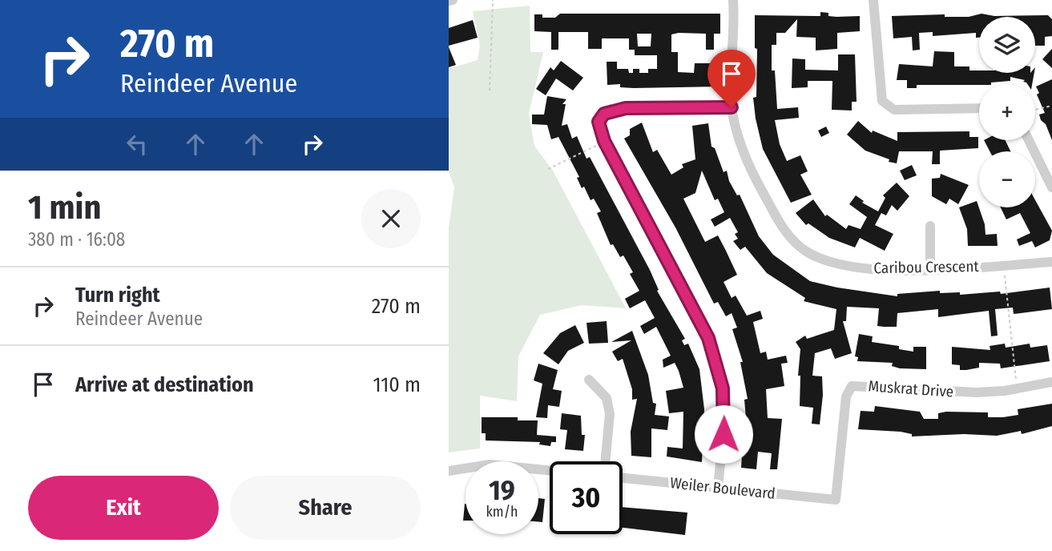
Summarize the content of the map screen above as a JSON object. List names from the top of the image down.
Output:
{
  "streets": {
    "street": ["Caribou Crescent", "Muskrat Drive", "Weiler Boulevard"]
  },
  "crossings": [
    ["Muskrat Drive", "Weiler Boulevard"]
  ],
  "page": {
    "turn": ["270 m", "Reindeer Avenue"],
    "map_buttons": ["+", "−"],
    "heading": ["1 min", "380 m · 16:08"],
    "list": [
      {
        "name": "Turn right",
        "note": "Reindeer Avenue",
        "value": "270 m"
      },
      {
        "name": "Arrive at destination",
        "value": "110 m"
      }
    ],
    "speed": "19 km/h",
    "limit": "30",
    "buttons": ["Exit", "Share"]
  }
}
